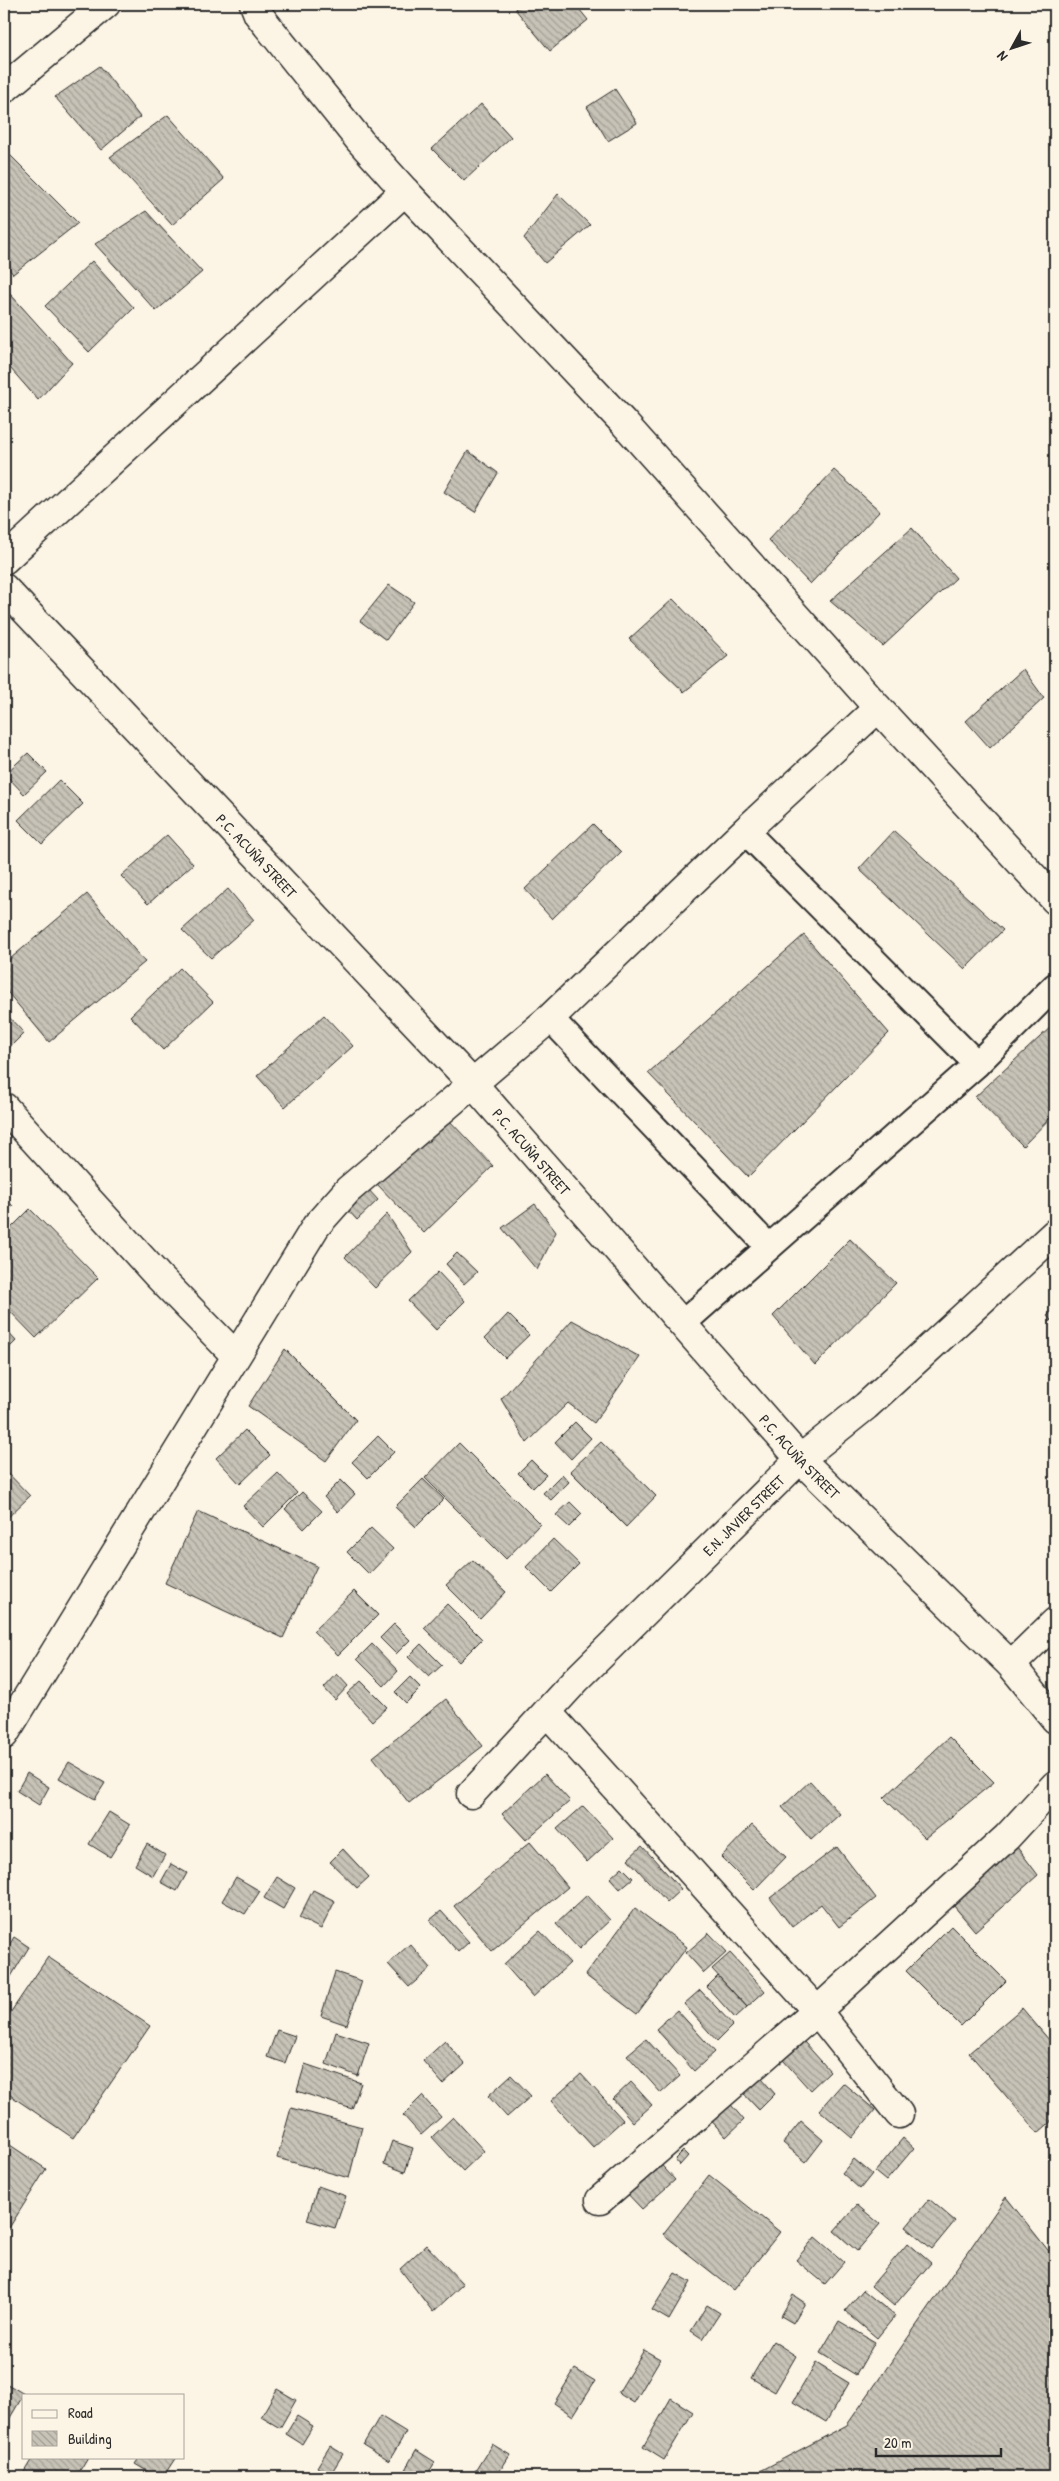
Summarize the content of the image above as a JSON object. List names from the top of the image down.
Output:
{
  "streets": {
    "street": ["P.C. ACUÑA STREET", "E.N. JAVIER STREET"]
  },
  "crossings": [
    ["P.C. ACUÑA STREET", "E.N. JAVIER STREET"]
  ],
  "legend": ["Road", "Building"],
  "scale_bar": "20 m",
  "north": "bottom left"
}
